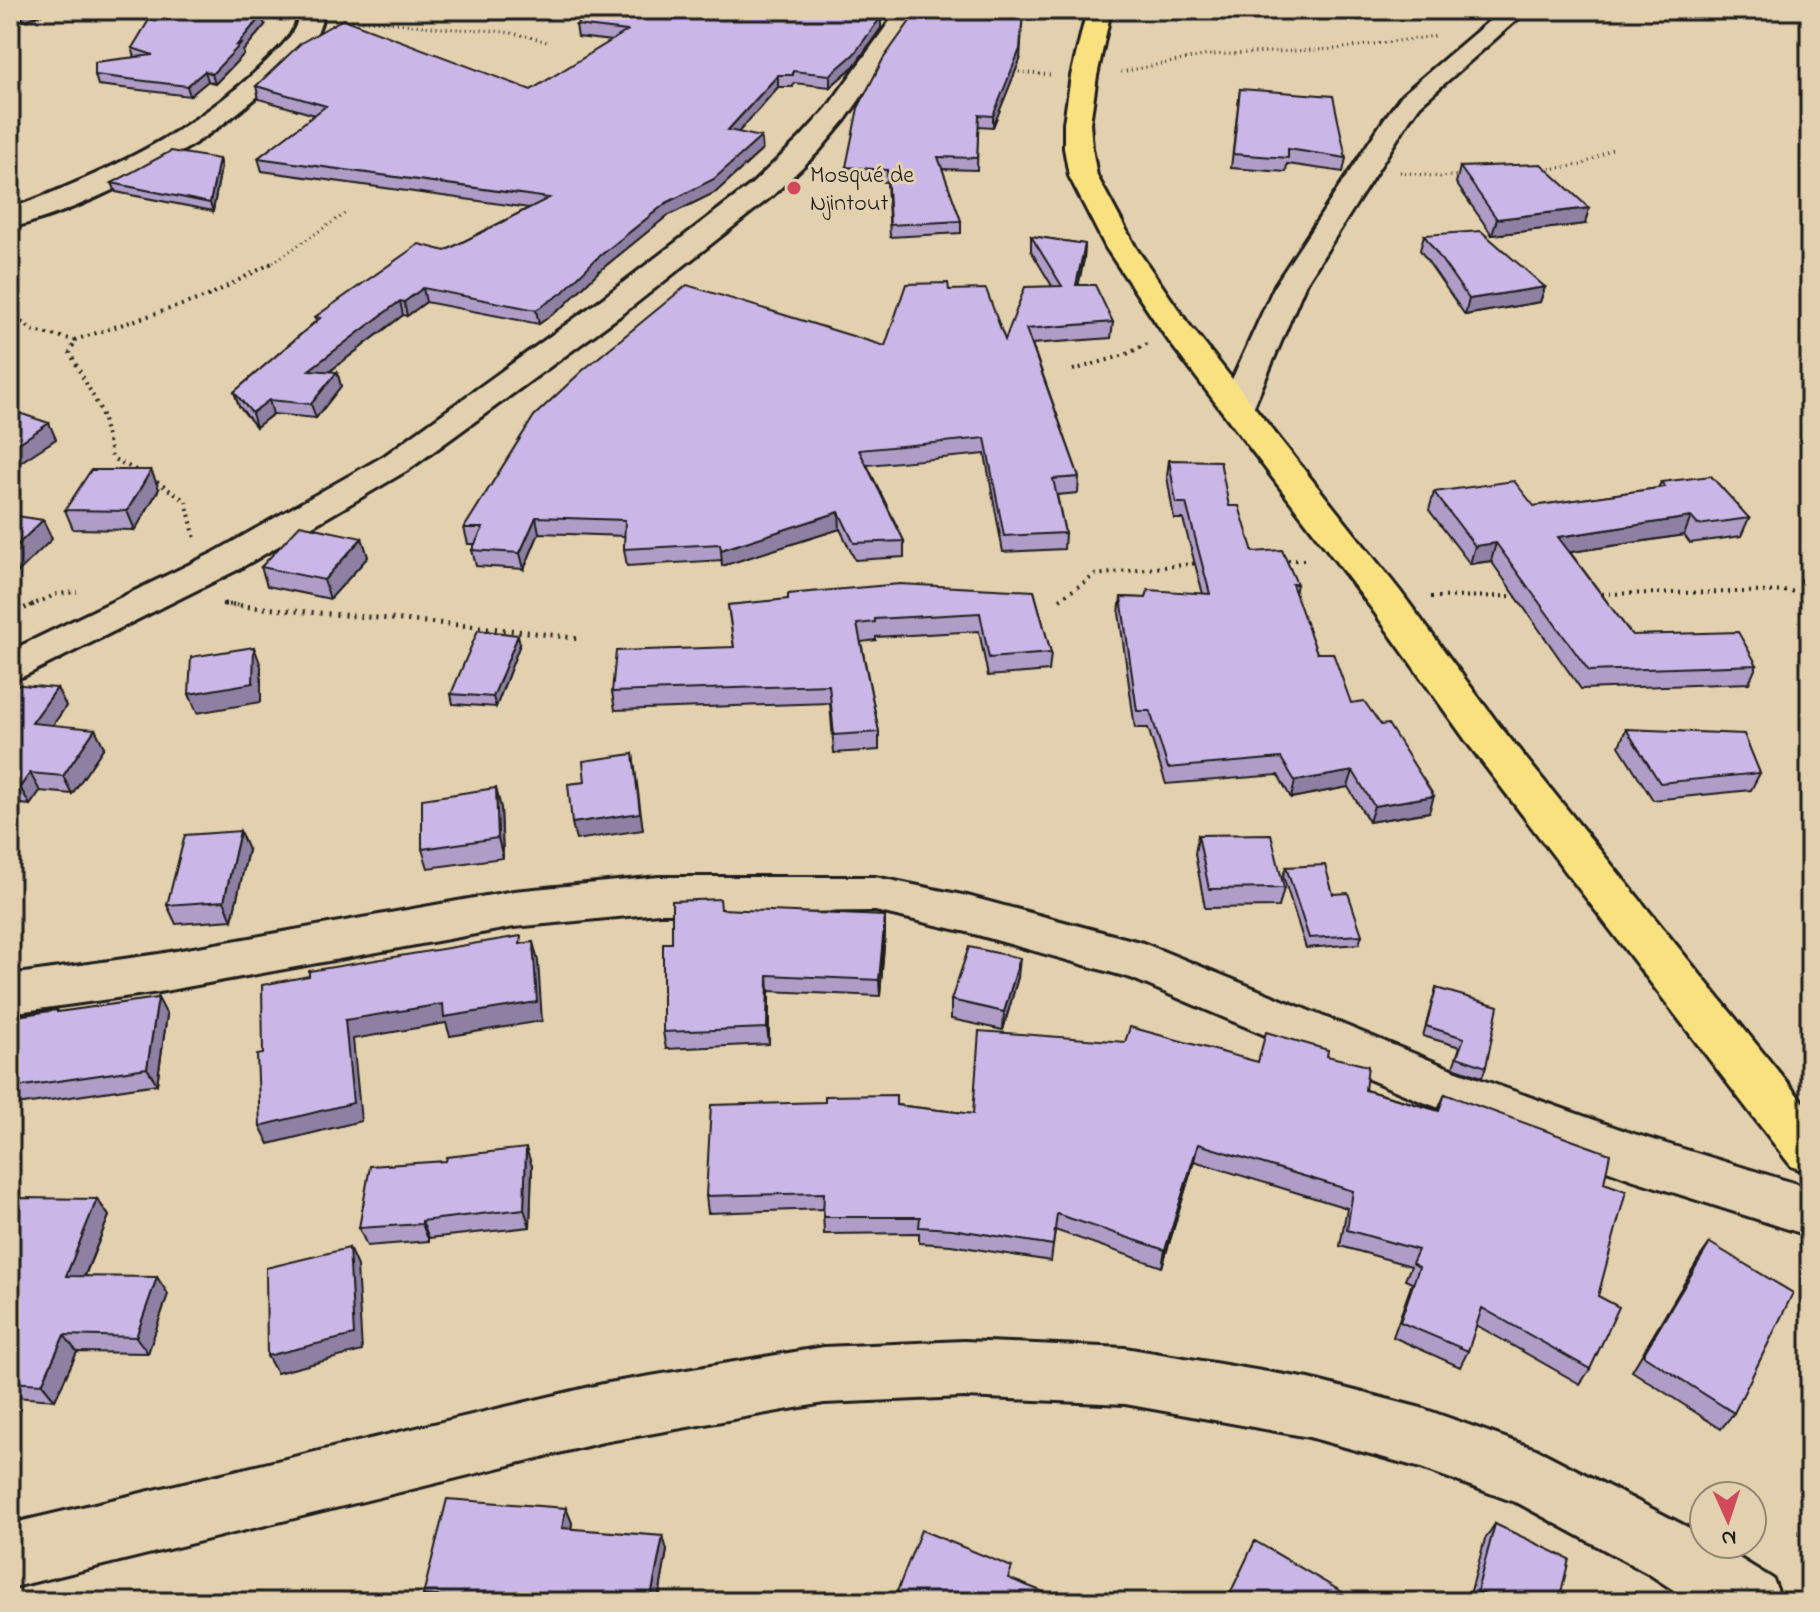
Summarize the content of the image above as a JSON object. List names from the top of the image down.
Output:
{
  "places": ["Mosqué de Njintout"],
  "north": "bottom"
}
